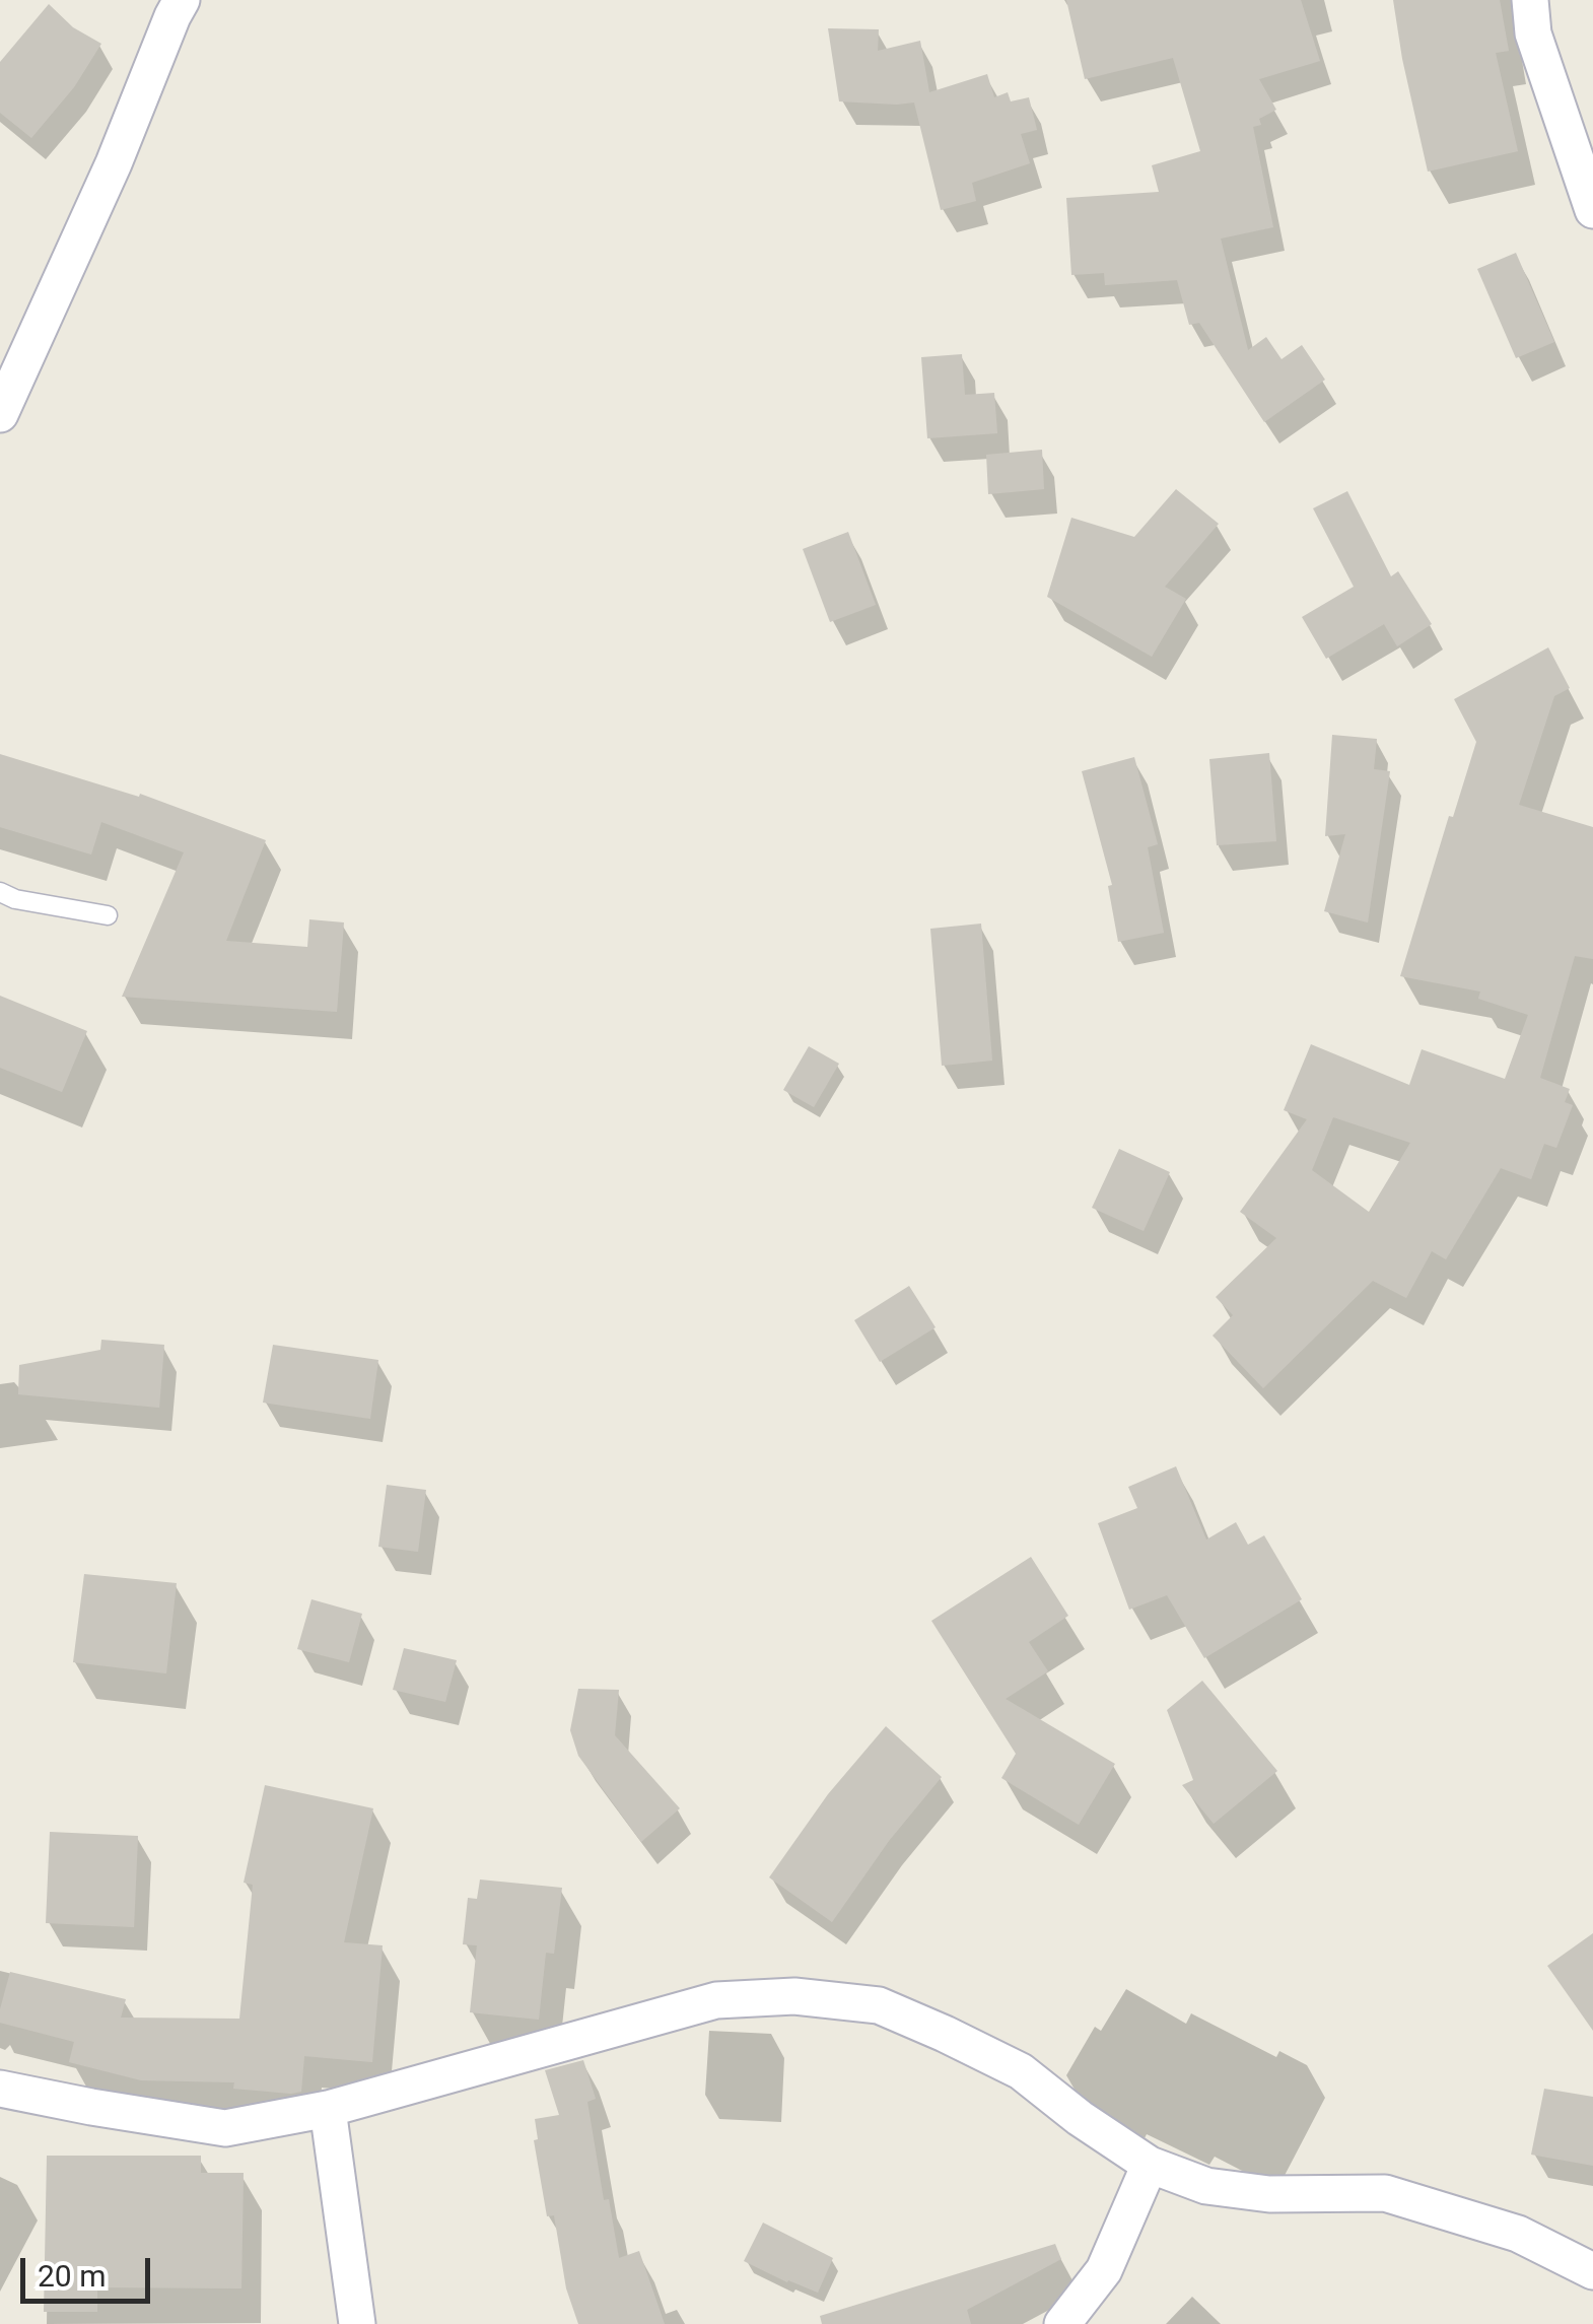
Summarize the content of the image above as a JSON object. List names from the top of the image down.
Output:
{
  "scale_bar": "20 m"
}
